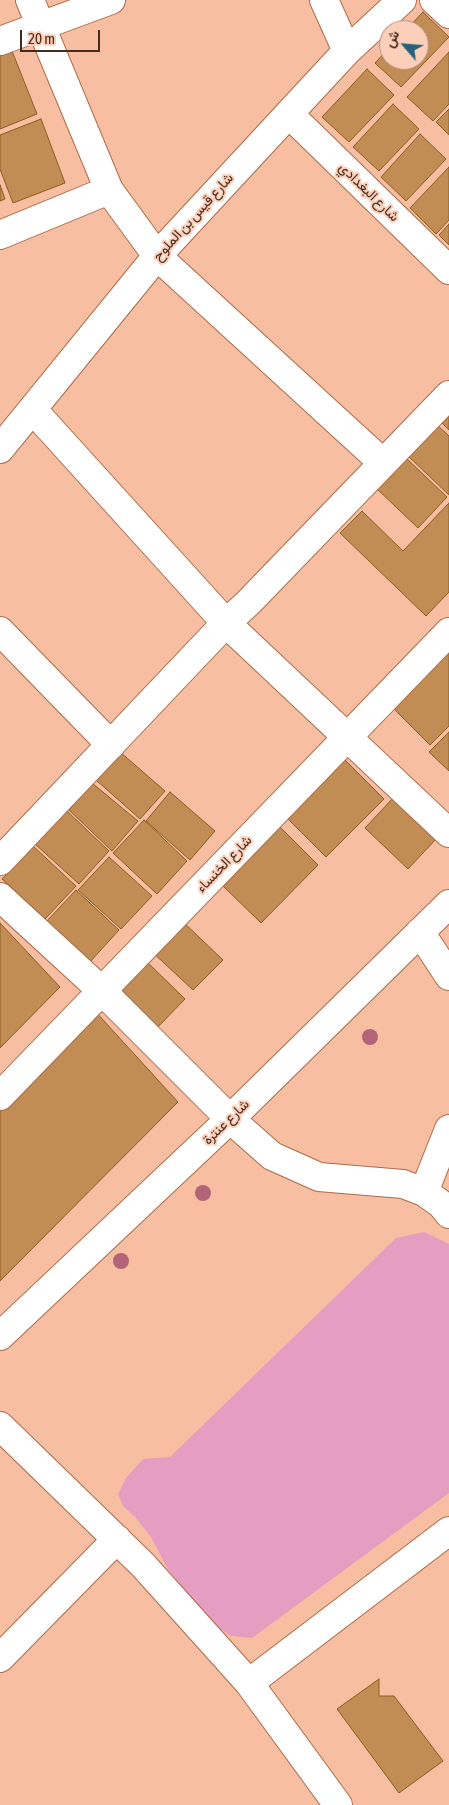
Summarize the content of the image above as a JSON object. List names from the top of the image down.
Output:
{
  "streets": {
    "street": [
      "شارع البغدادي",
      "شارع قيس بن الملوح",
      "شارع الخنساء",
      "شارع عنترة"
    ]
  },
  "crossings": [
    ["شارع البغدادي", "شارع قيس بن الملوح"]
  ],
  "scale_bar": "20 m",
  "north": "top left"
}
